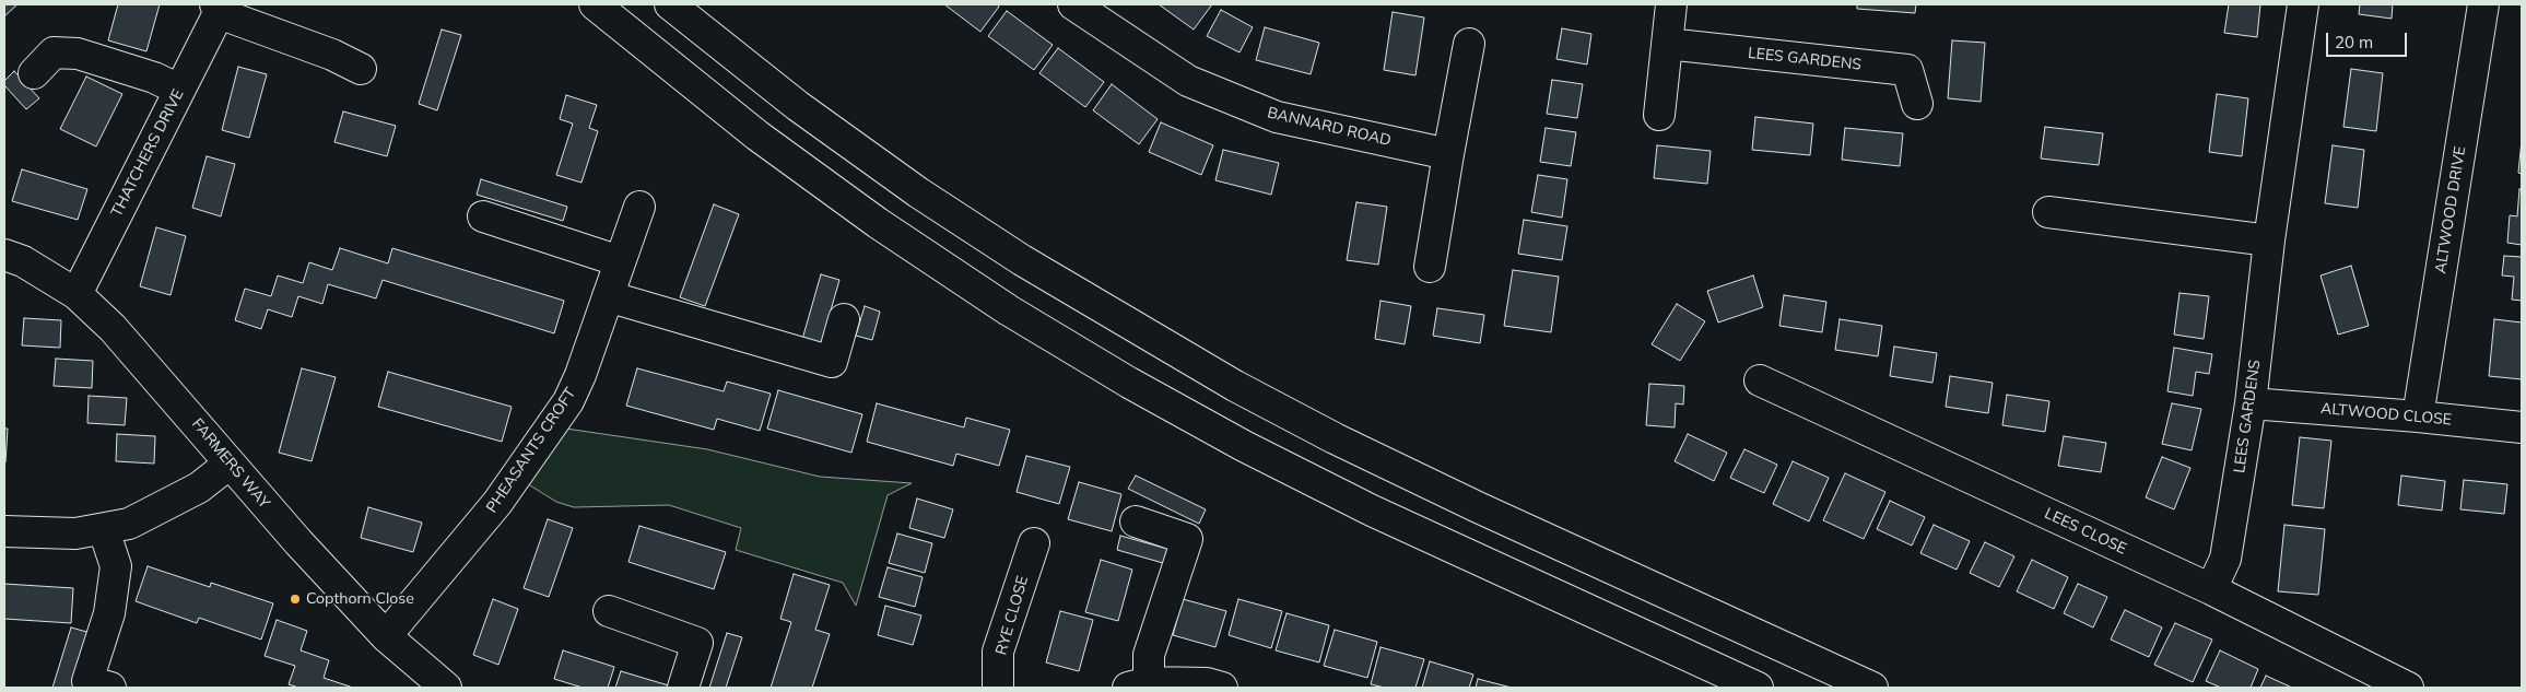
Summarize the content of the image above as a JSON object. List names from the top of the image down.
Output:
{
  "streets": {
    "main road": [
      "LEES GARDENS",
      "BANNARD ROAD",
      "THATCHERS DRIVE",
      "ALTWOOD DRIVE",
      "ALTWOOD CLOSE",
      "PHEASANTS CROFT",
      "FARMERS WAY",
      "LEES CLOSE",
      "RYE CLOSE"
    ]
  },
  "crossings": [
    ["LEES GARDENS", "ALTWOOD CLOSE"],
    ["LEES GARDENS", "LEES CLOSE"],
    ["THATCHERS DRIVE", "FARMERS WAY"],
    ["ALTWOOD DRIVE", "ALTWOOD CLOSE"],
    ["PHEASANTS CROFT", "FARMERS WAY"]
  ],
  "places": ["Copthorn Close"],
  "scale_bar": "20 m"
}
